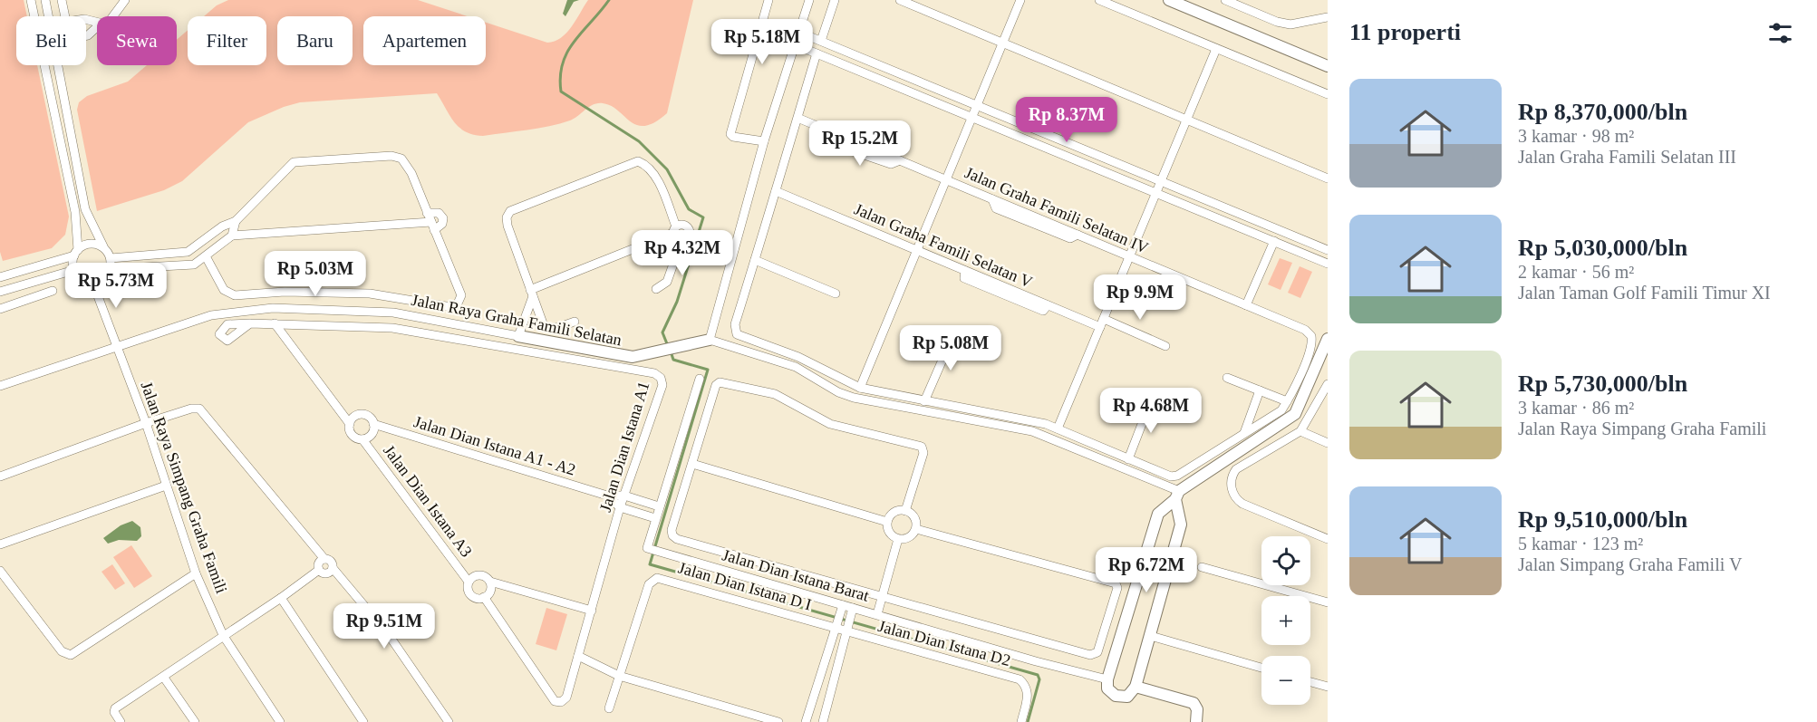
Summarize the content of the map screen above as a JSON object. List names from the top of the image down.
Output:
{
  "streets": {
    "street": [
      "Jalan Graha Famili Selatan IV",
      "Jalan Graha Famili Selatan V",
      "Jalan Raya Graha Famili Selatan",
      "Jalan Dian Istana A1 - A2",
      "Jalan Dian Istana A1",
      "Jalan Raya Simpang Graha Famili",
      "Jalan Dian Istana A3",
      "Jalan Dian Istana Barat",
      "Jalan Dian Istana D I",
      "Jalan Dian Istana D2"
    ]
  },
  "crossings": [
    ["Jalan Raya Graha Famili Selatan", "Jalan Raya Simpang Graha Famili"],
    ["Jalan Dian Istana A1 - A2", "Jalan Dian Istana A1"],
    ["Jalan Dian Istana A1 - A2", "Jalan Dian Istana A3"],
    ["Jalan Dian Istana A1 - A2", "Jalan Dian Istana Barat"],
    ["Jalan Dian Istana A1", "Jalan Dian Istana A3"],
    ["Jalan Dian Istana D I", "Jalan Dian Istana D2"]
  ],
  "page": {
    "heading": "11 properti",
    "chip": [
      "Beli",
      "Sewa",
      "Filter",
      "Baru",
      "Apartemen"
    ],
    "price": [
      "Rp 5.18M",
      "Rp 8.37M",
      "Rp 15.2M",
      "Rp 4.32M",
      "Rp 5.03M",
      "Rp 5.73M",
      "Rp 9.9M",
      "Rp 5.08M",
      "Rp 4.68M",
      "Rp 6.72M",
      "Rp 9.51M"
    ],
    "list": [
      {
        "name": "Rp 8,370,000/bln",
        "note": "3 kamar · 98 m² · Jalan Graha Famili Selatan III"
      },
      {
        "name": "Rp 5,030,000/bln",
        "note": "2 kamar · 56 m² · Jalan Taman Golf Famili Timur XI"
      },
      {
        "name": "Rp 5,730,000/bln",
        "note": "3 kamar · 86 m² · Jalan Raya Simpang Graha Famili"
      },
      {
        "name": "Rp 9,510,000/bln",
        "note": "5 kamar · 123 m² · Jalan Simpang Graha Famili V"
      }
    ],
    "map_buttons": ["+", "−"]
  }
}
